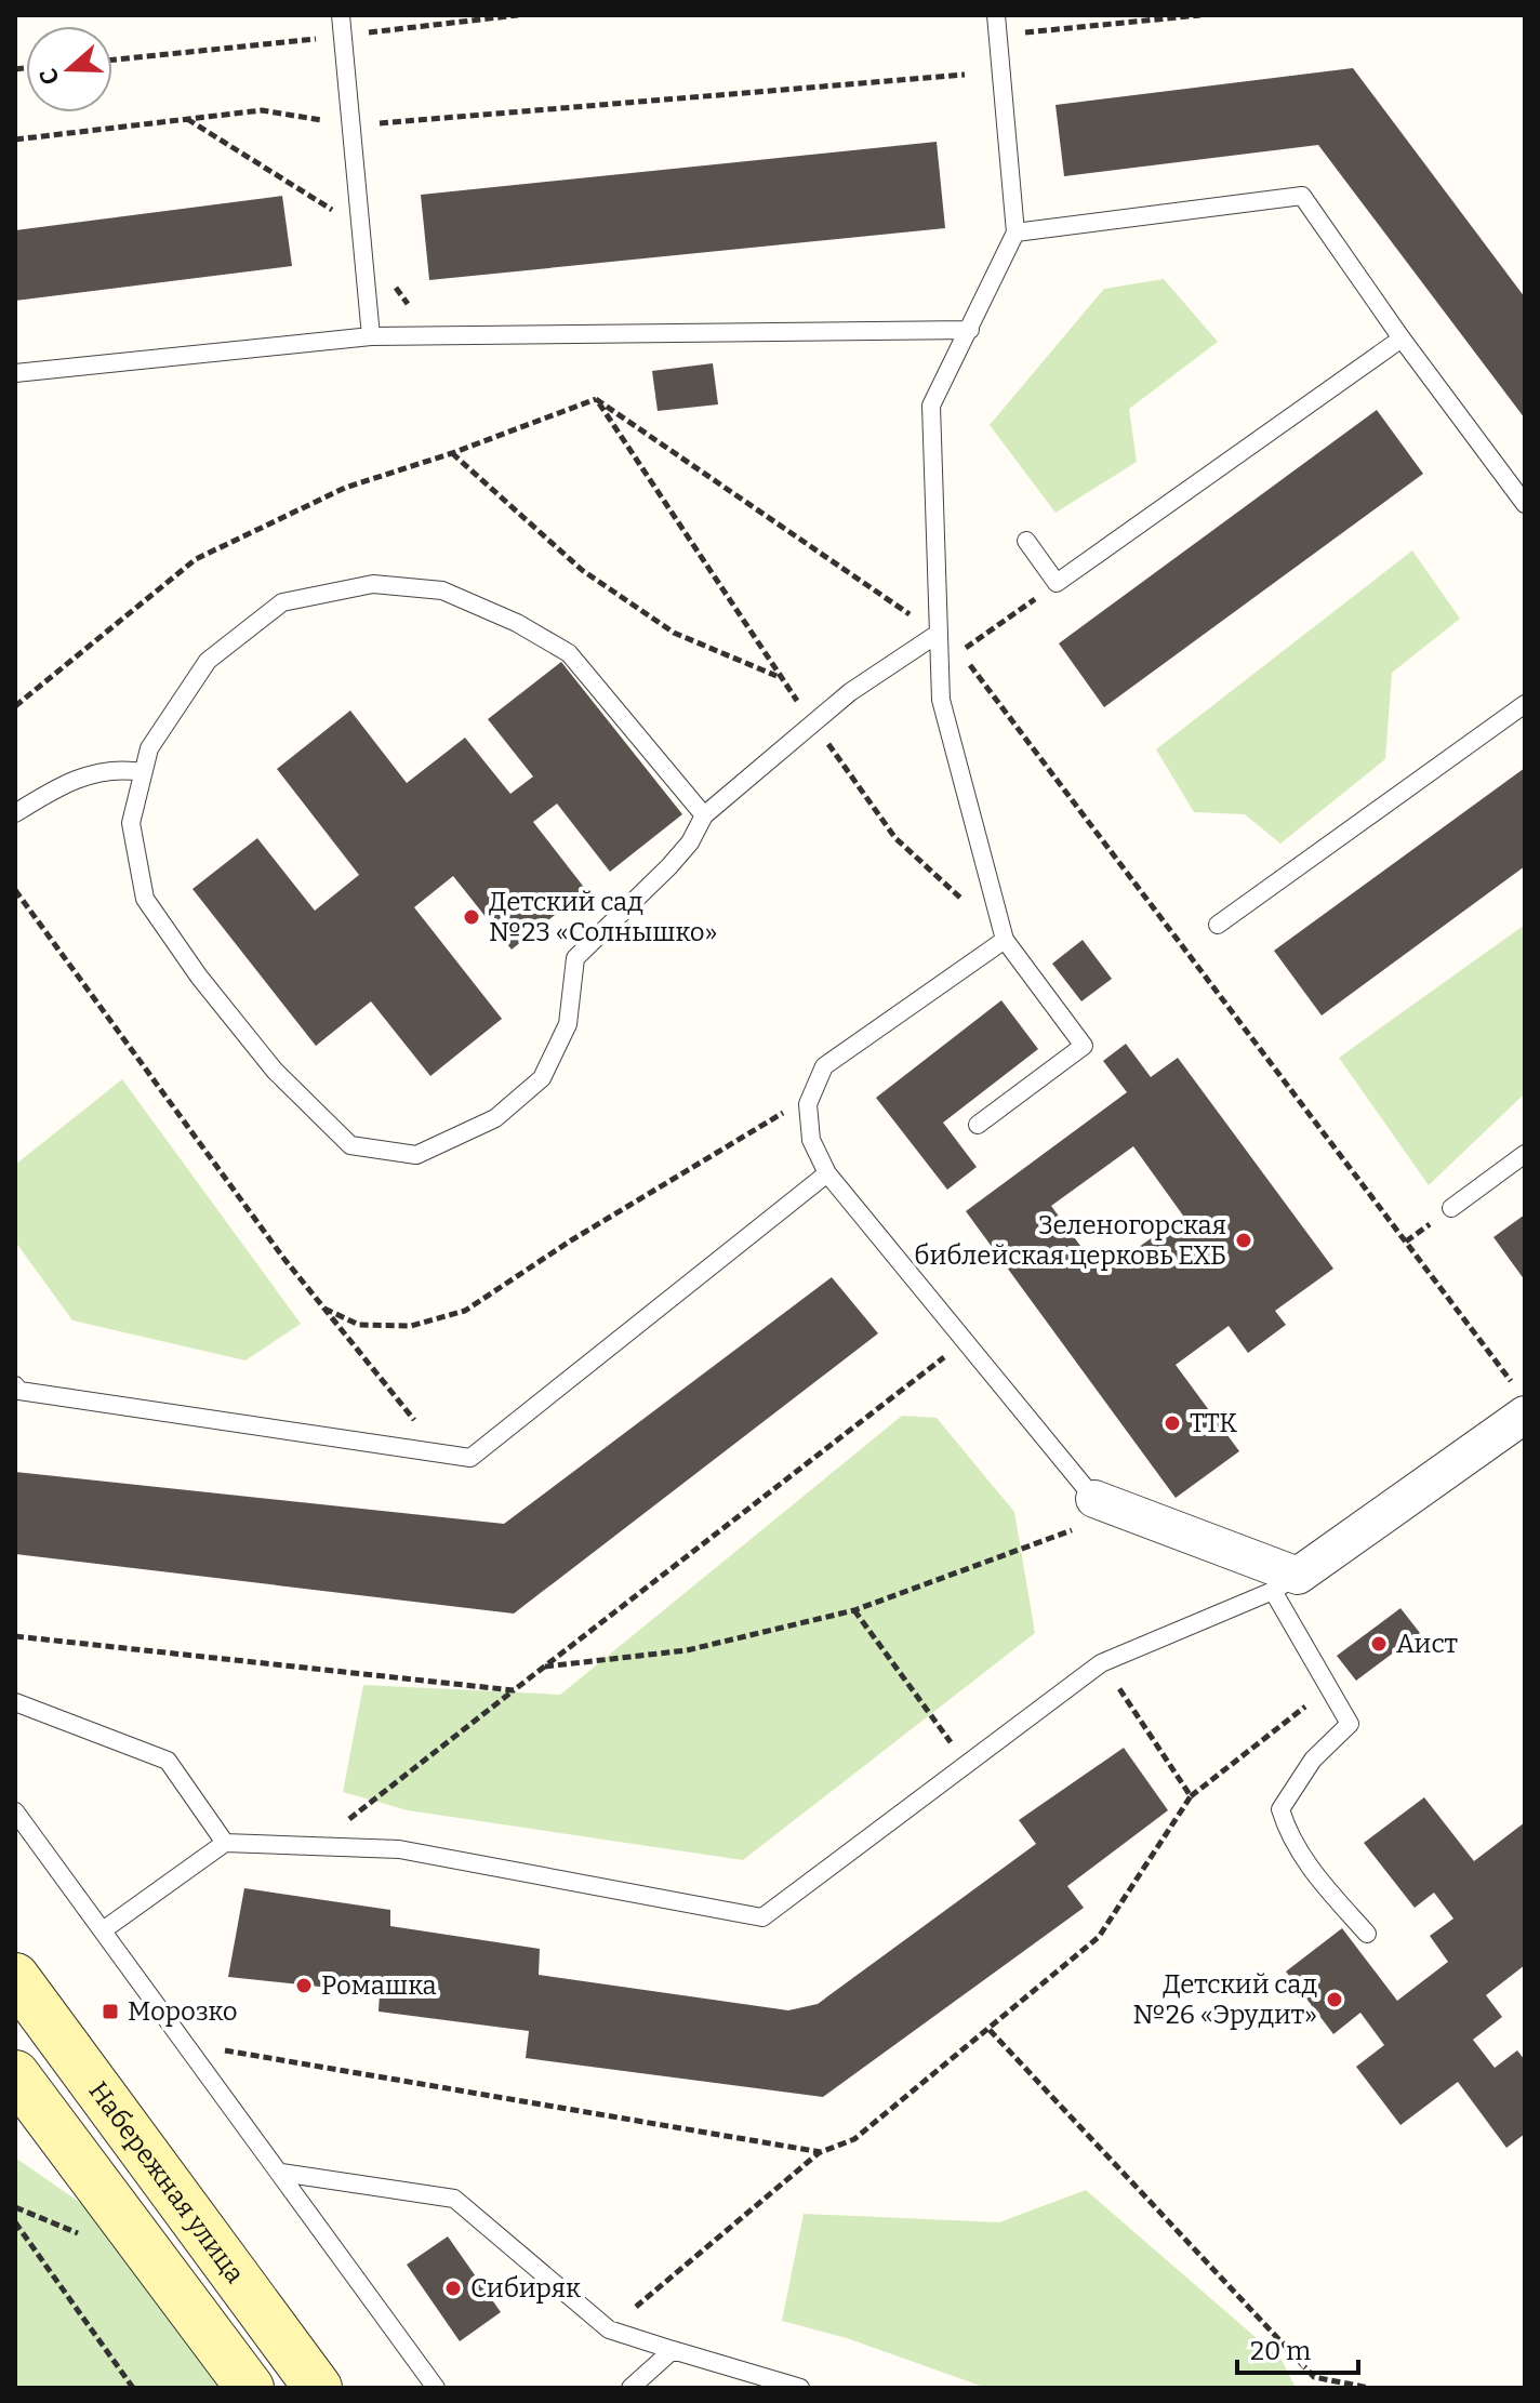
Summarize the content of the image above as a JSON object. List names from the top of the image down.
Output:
{
  "streets": {
    "main road": ["Набережная улица"]
  },
  "places": {
    "other": [
      "Детский сад №23 «Солнышко»",
      "Зеленогорская библейская церковь ЕХБ",
      "ТТК",
      "Аист",
      "Ромашка",
      "Детский сад №26 «Эрудит»",
      "Сибиряк"
    ],
    "transit": ["Морозко"]
  },
  "scale_bar": "20 m",
  "north": "left"
}
